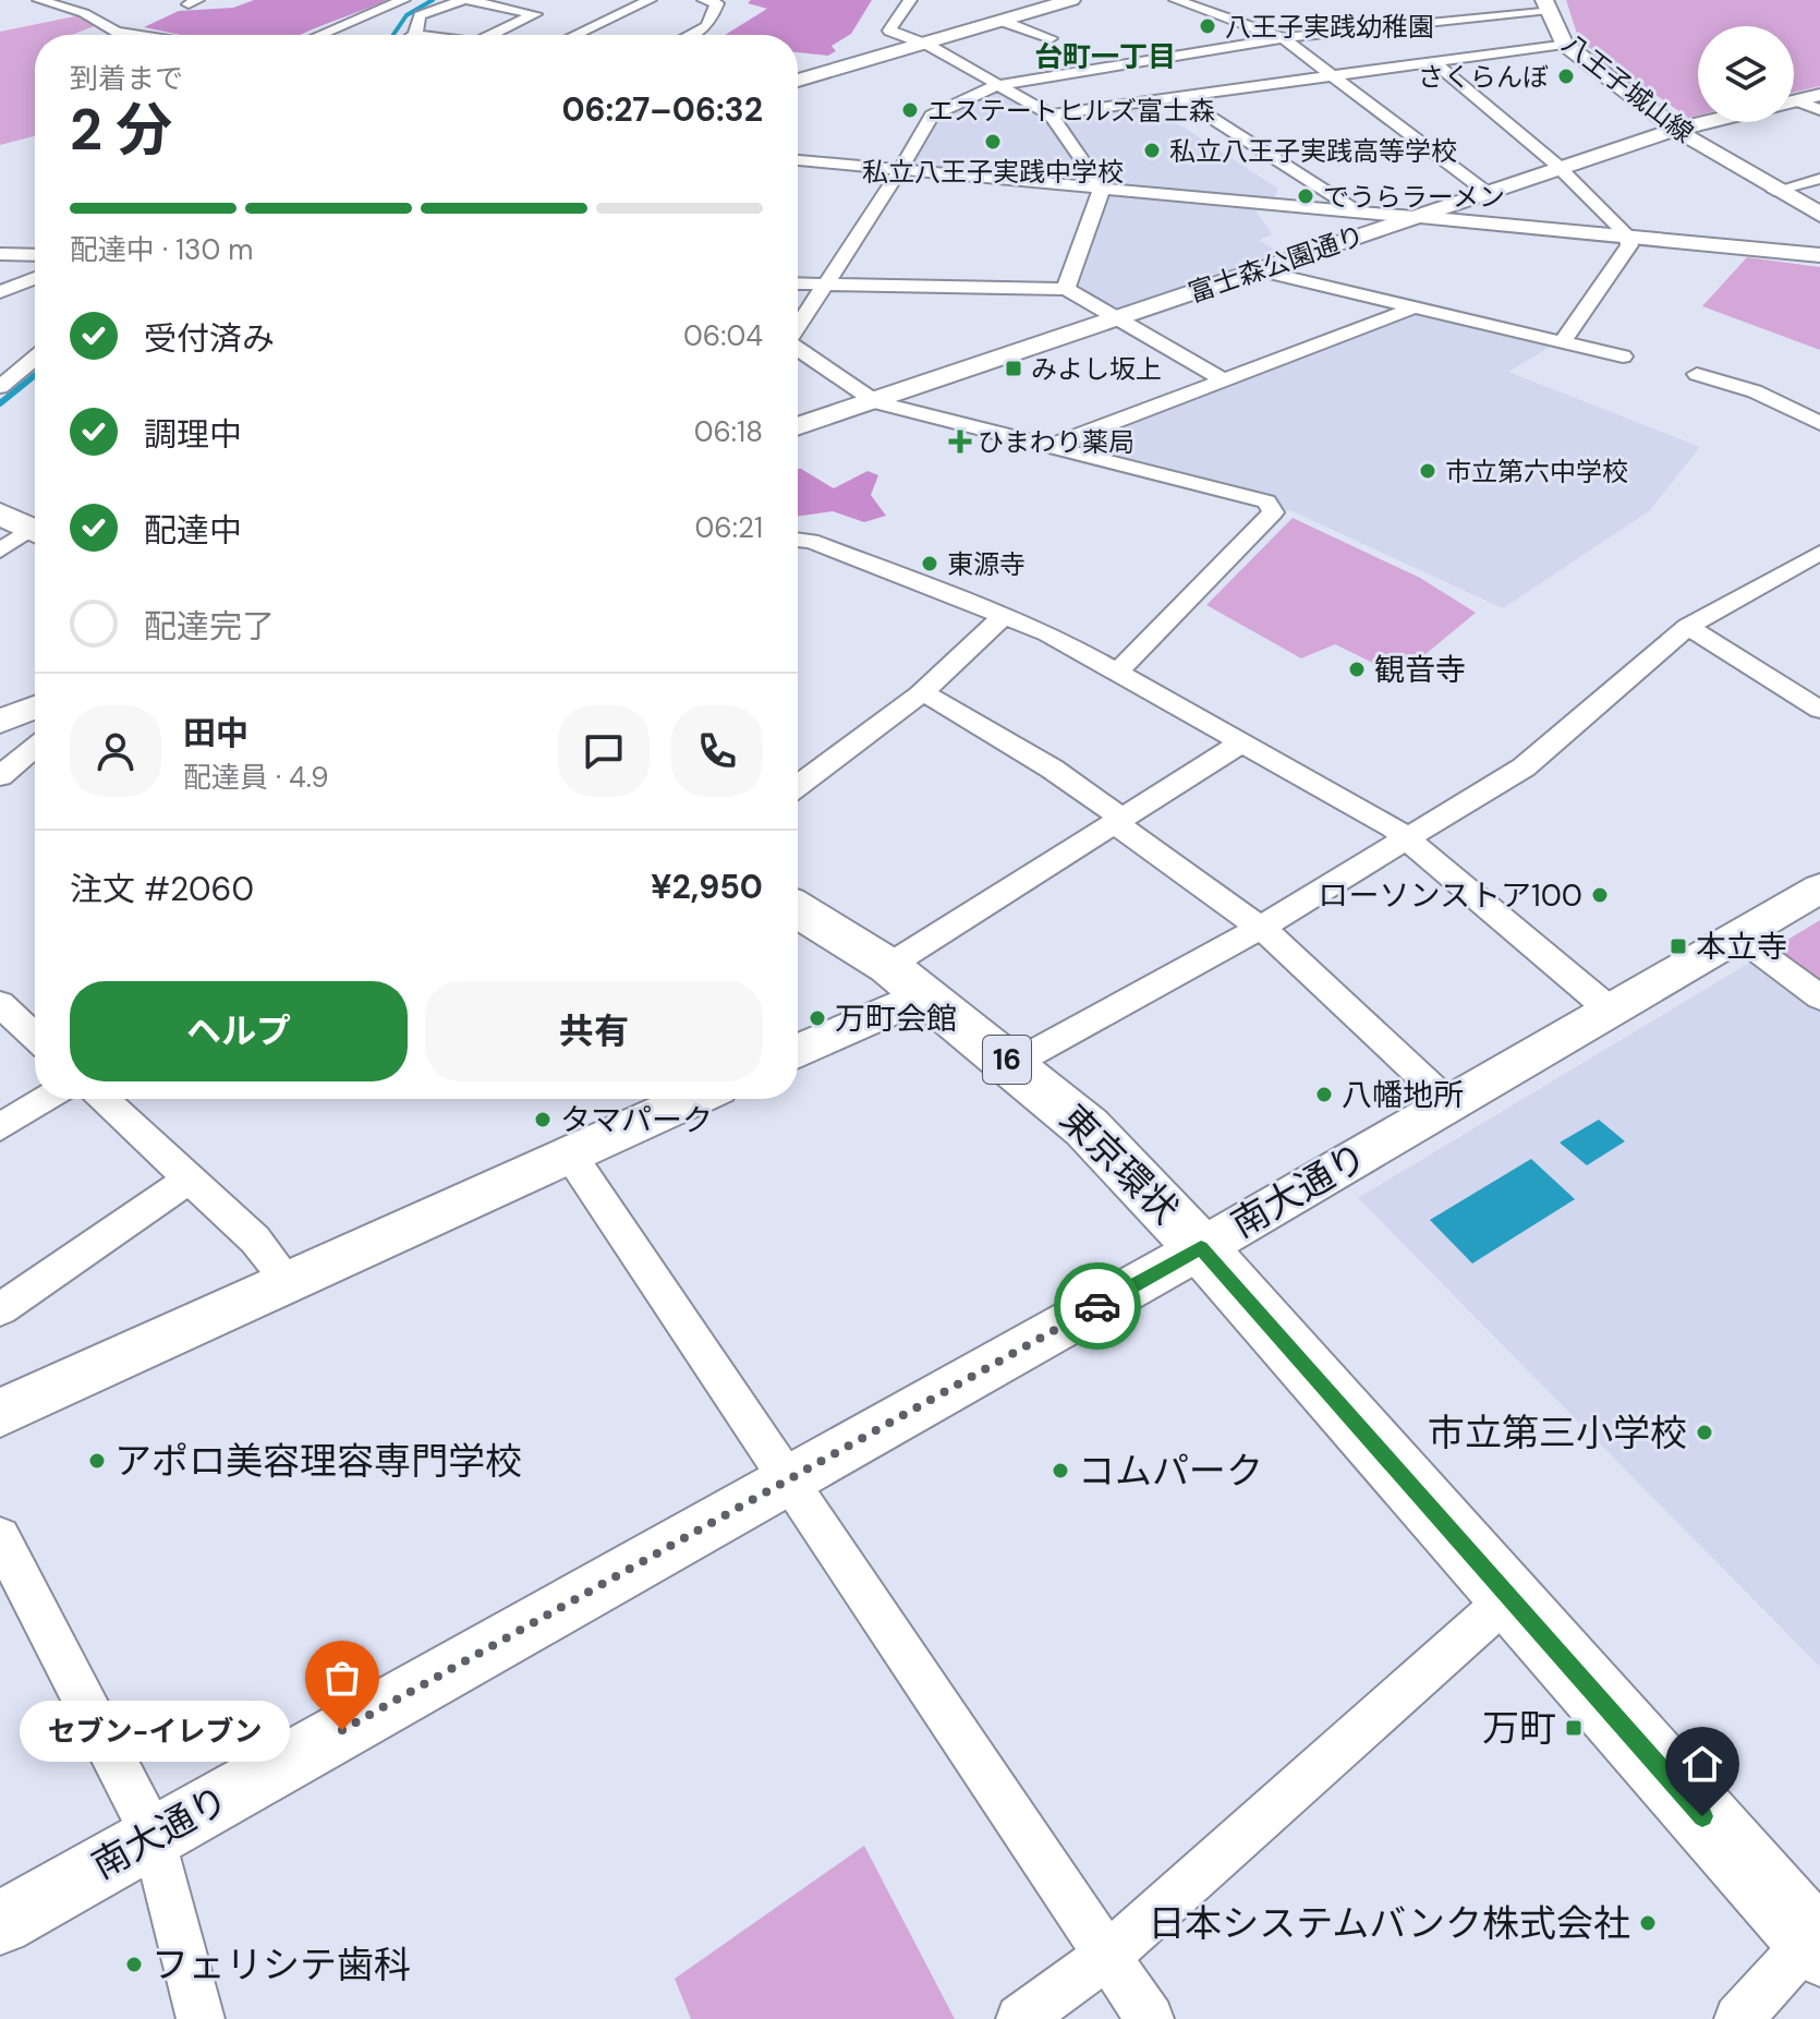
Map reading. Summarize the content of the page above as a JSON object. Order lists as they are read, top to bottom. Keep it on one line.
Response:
{"streets":{"highway":["16","東京環状"],"street":["八王子城山線","富士森公園通り","南大通り"]},"crossings":[["八王子城山線","富士森公園通り"],["東京環状","南大通り"]],"districts":["台町一丁目"],"places":{"other":["八王子実践幼稚園","さくらんぼ","エステートヒルズ富士森","私立八王子実践中学校","私立八王子実践高等学校","でうらラーメン","市立第六中学校","東源寺","観音寺","ローソンストア100","万町会館","八幡地所","タマパーク","市立第三小学校","アポロ美容理容専門学校","コムパーク","セブン-イレブン","日本システムバンク株式会社","フェリシテ歯科"],"transit":["みよし坂上","本立寺","万町"],"health":["ひまわり薬局"]},"page":{"heading":["2 分","到着まで","06:27–06:32"],"panel":["田中","配達員 · 4.9","注文 #2060","¥2,950"],"bar":"配達中 · 130 m","list":[["受付済み","06:04"],["調理中","06:18"],["配達中","06:21"],"配達完了"],"buttons":["ヘルプ","共有"],"bubble":"セブン-イレブン"}}
